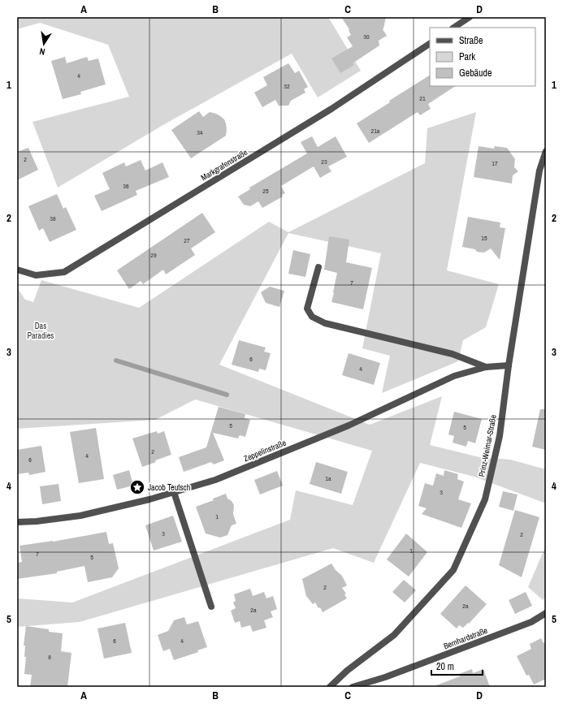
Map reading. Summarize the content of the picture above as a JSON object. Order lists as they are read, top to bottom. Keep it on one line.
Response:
{"streets":{"street":["Markgrafenstraße","Prinz-Weimar-Straße","Zeppelinstraße","Bernhardstraße"]},"crossings":[["Prinz-Weimar-Straße","Zeppelinstraße"]],"parks":["Das Paradies"],"places":{"place":["Jacob Teutsch"]},"house_numbers":["30","4","32","21","21a","34","2","23","17","36","25","38","15","27","29","7","6","4","5","5","2","4","6","1a","3","1","3","2","1","7","5","2","2a","2a","6","4","8"],"legend":["Straße","Park","Gebäude"],"scale_bar":"20 m","north":"bottom","grid":{"columns":["A","B","C","D"],"rows":["1","2","3","4","5"]}}
